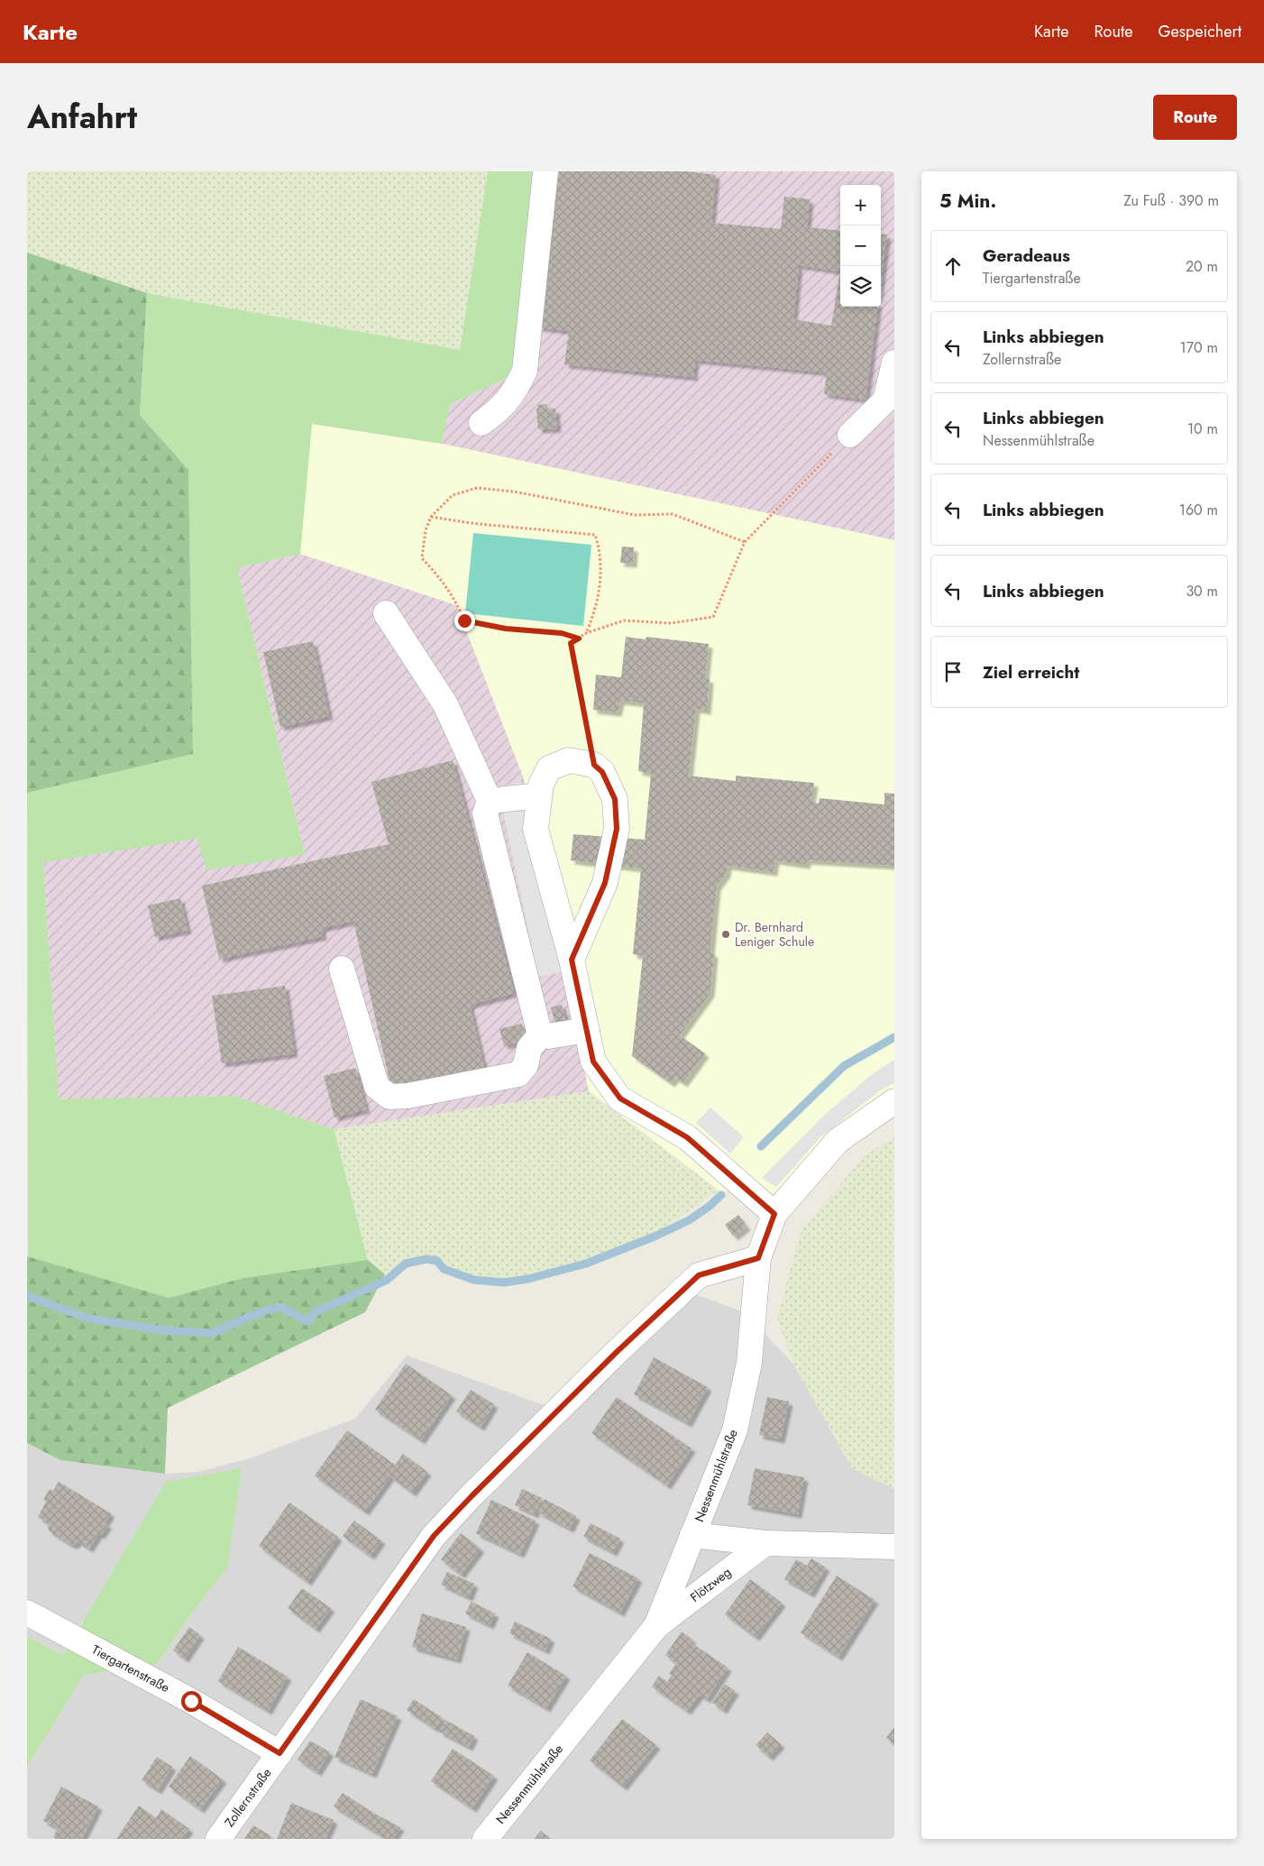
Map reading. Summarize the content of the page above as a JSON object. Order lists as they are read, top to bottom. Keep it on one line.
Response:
{"streets":{"street":["Nessenmühlstraße","Flötzweg","Tiergartenstraße","Zollernstraße"]},"crossings":[["Nessenmühlstraße","Flötzweg"],["Nessenmühlstraße","Zollernstraße"],["Tiergartenstraße","Zollernstraße"]],"places":["Dr. Bernhard Leniger Schule"],"page":{"header":"Karte","nav":["Karte","Route","Gespeichert"],"title":"Anfahrt","buttons":"Route","heading":["5 Min.","Zu Fuß · 390 m"],"map_buttons":["+","−"],"list":[["Geradeaus","Tiergartenstraße","20 m"],["Links abbiegen","Zollernstraße","170 m"],["Links abbiegen","Nessenmühlstraße","10 m"],["Links abbiegen","160 m"],["Links abbiegen","30 m"],"Ziel erreicht"]}}
